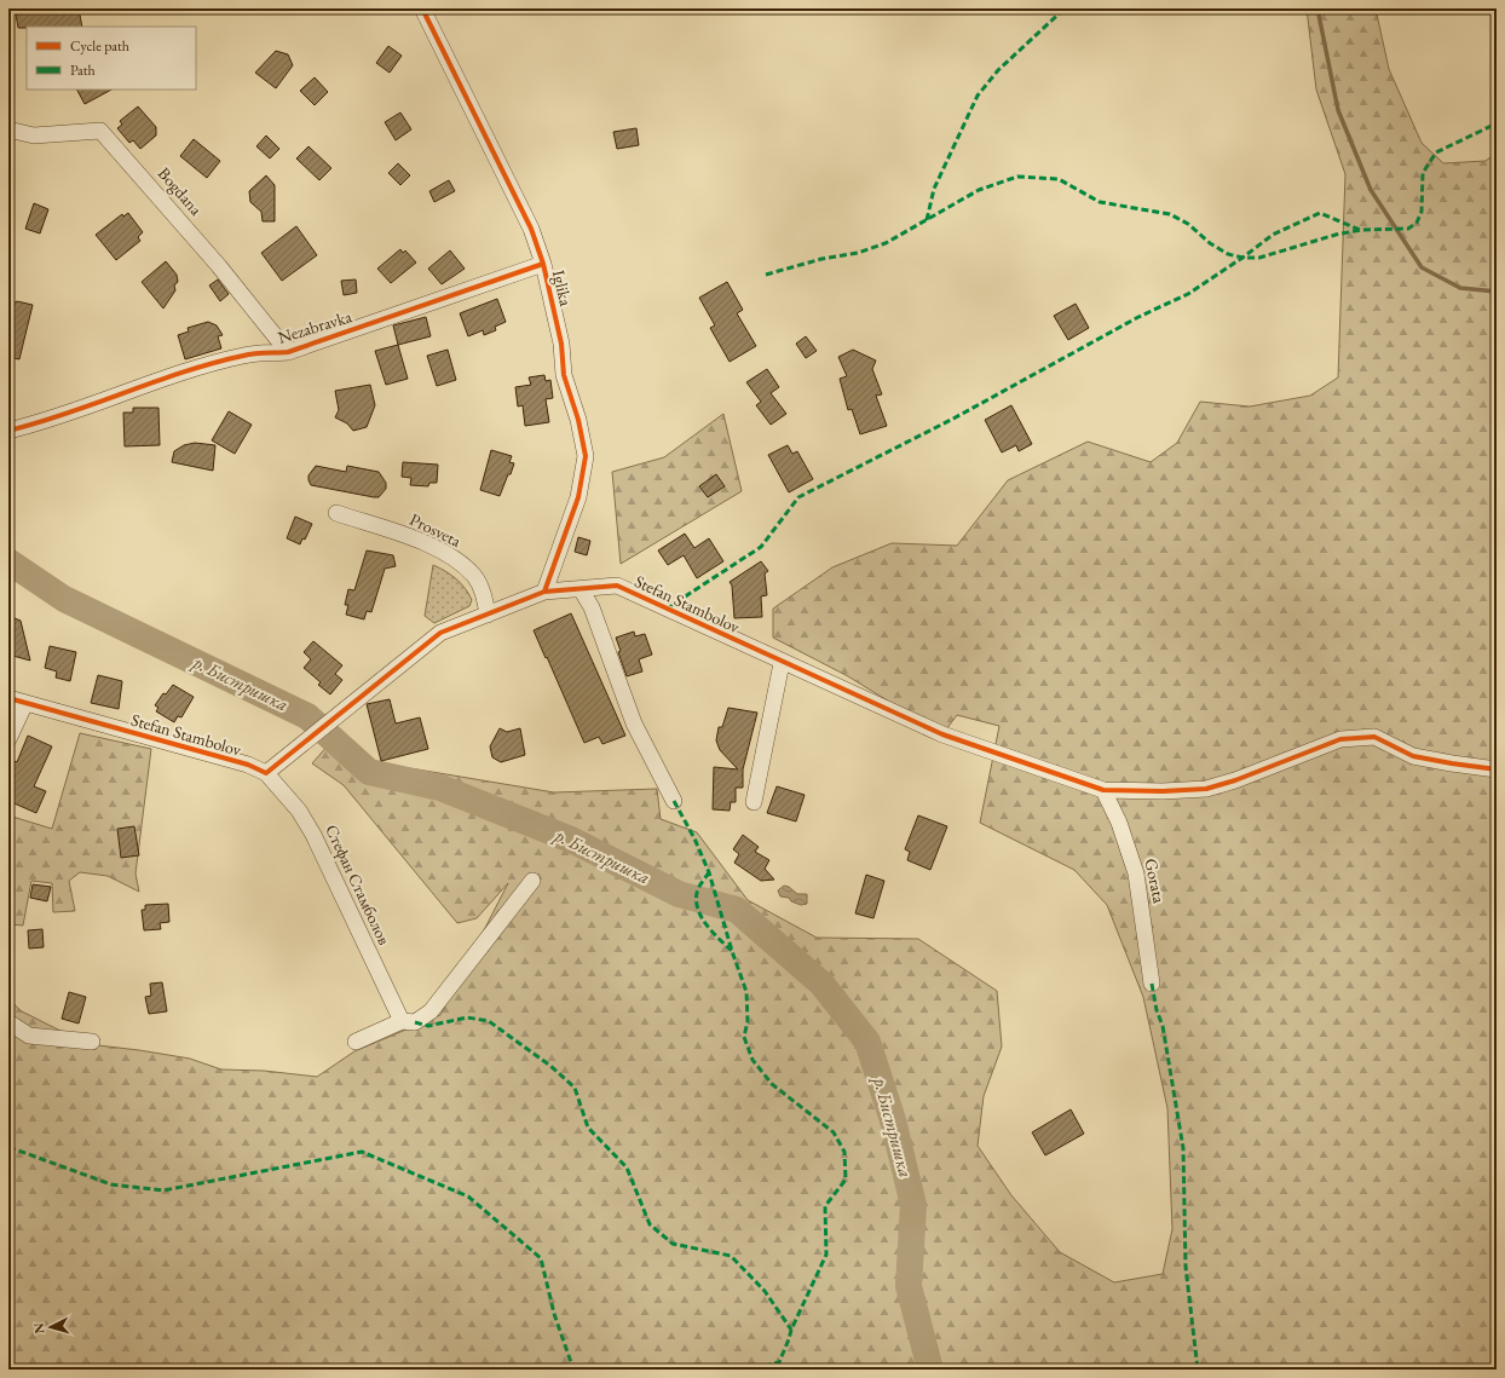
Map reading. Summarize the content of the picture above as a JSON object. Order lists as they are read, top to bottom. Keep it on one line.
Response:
{"streets":{"street":["Bogdana","Iglika","Nezabravka","Prosveta","Stefan Stambolov","Gorata","Стефан Стамболов"]},"crossings":[["Bogdana","Nezabravka"],["Iglika","Nezabravka"],["Iglika","Stefan Stambolov"],["Prosveta","Stefan Stambolov"],["Stefan Stambolov","Gorata"],["Stefan Stambolov","Стефан Стамболов"]],"water":["р. Бистришка"],"legend":["Cycle path","Path"],"north":"left"}
